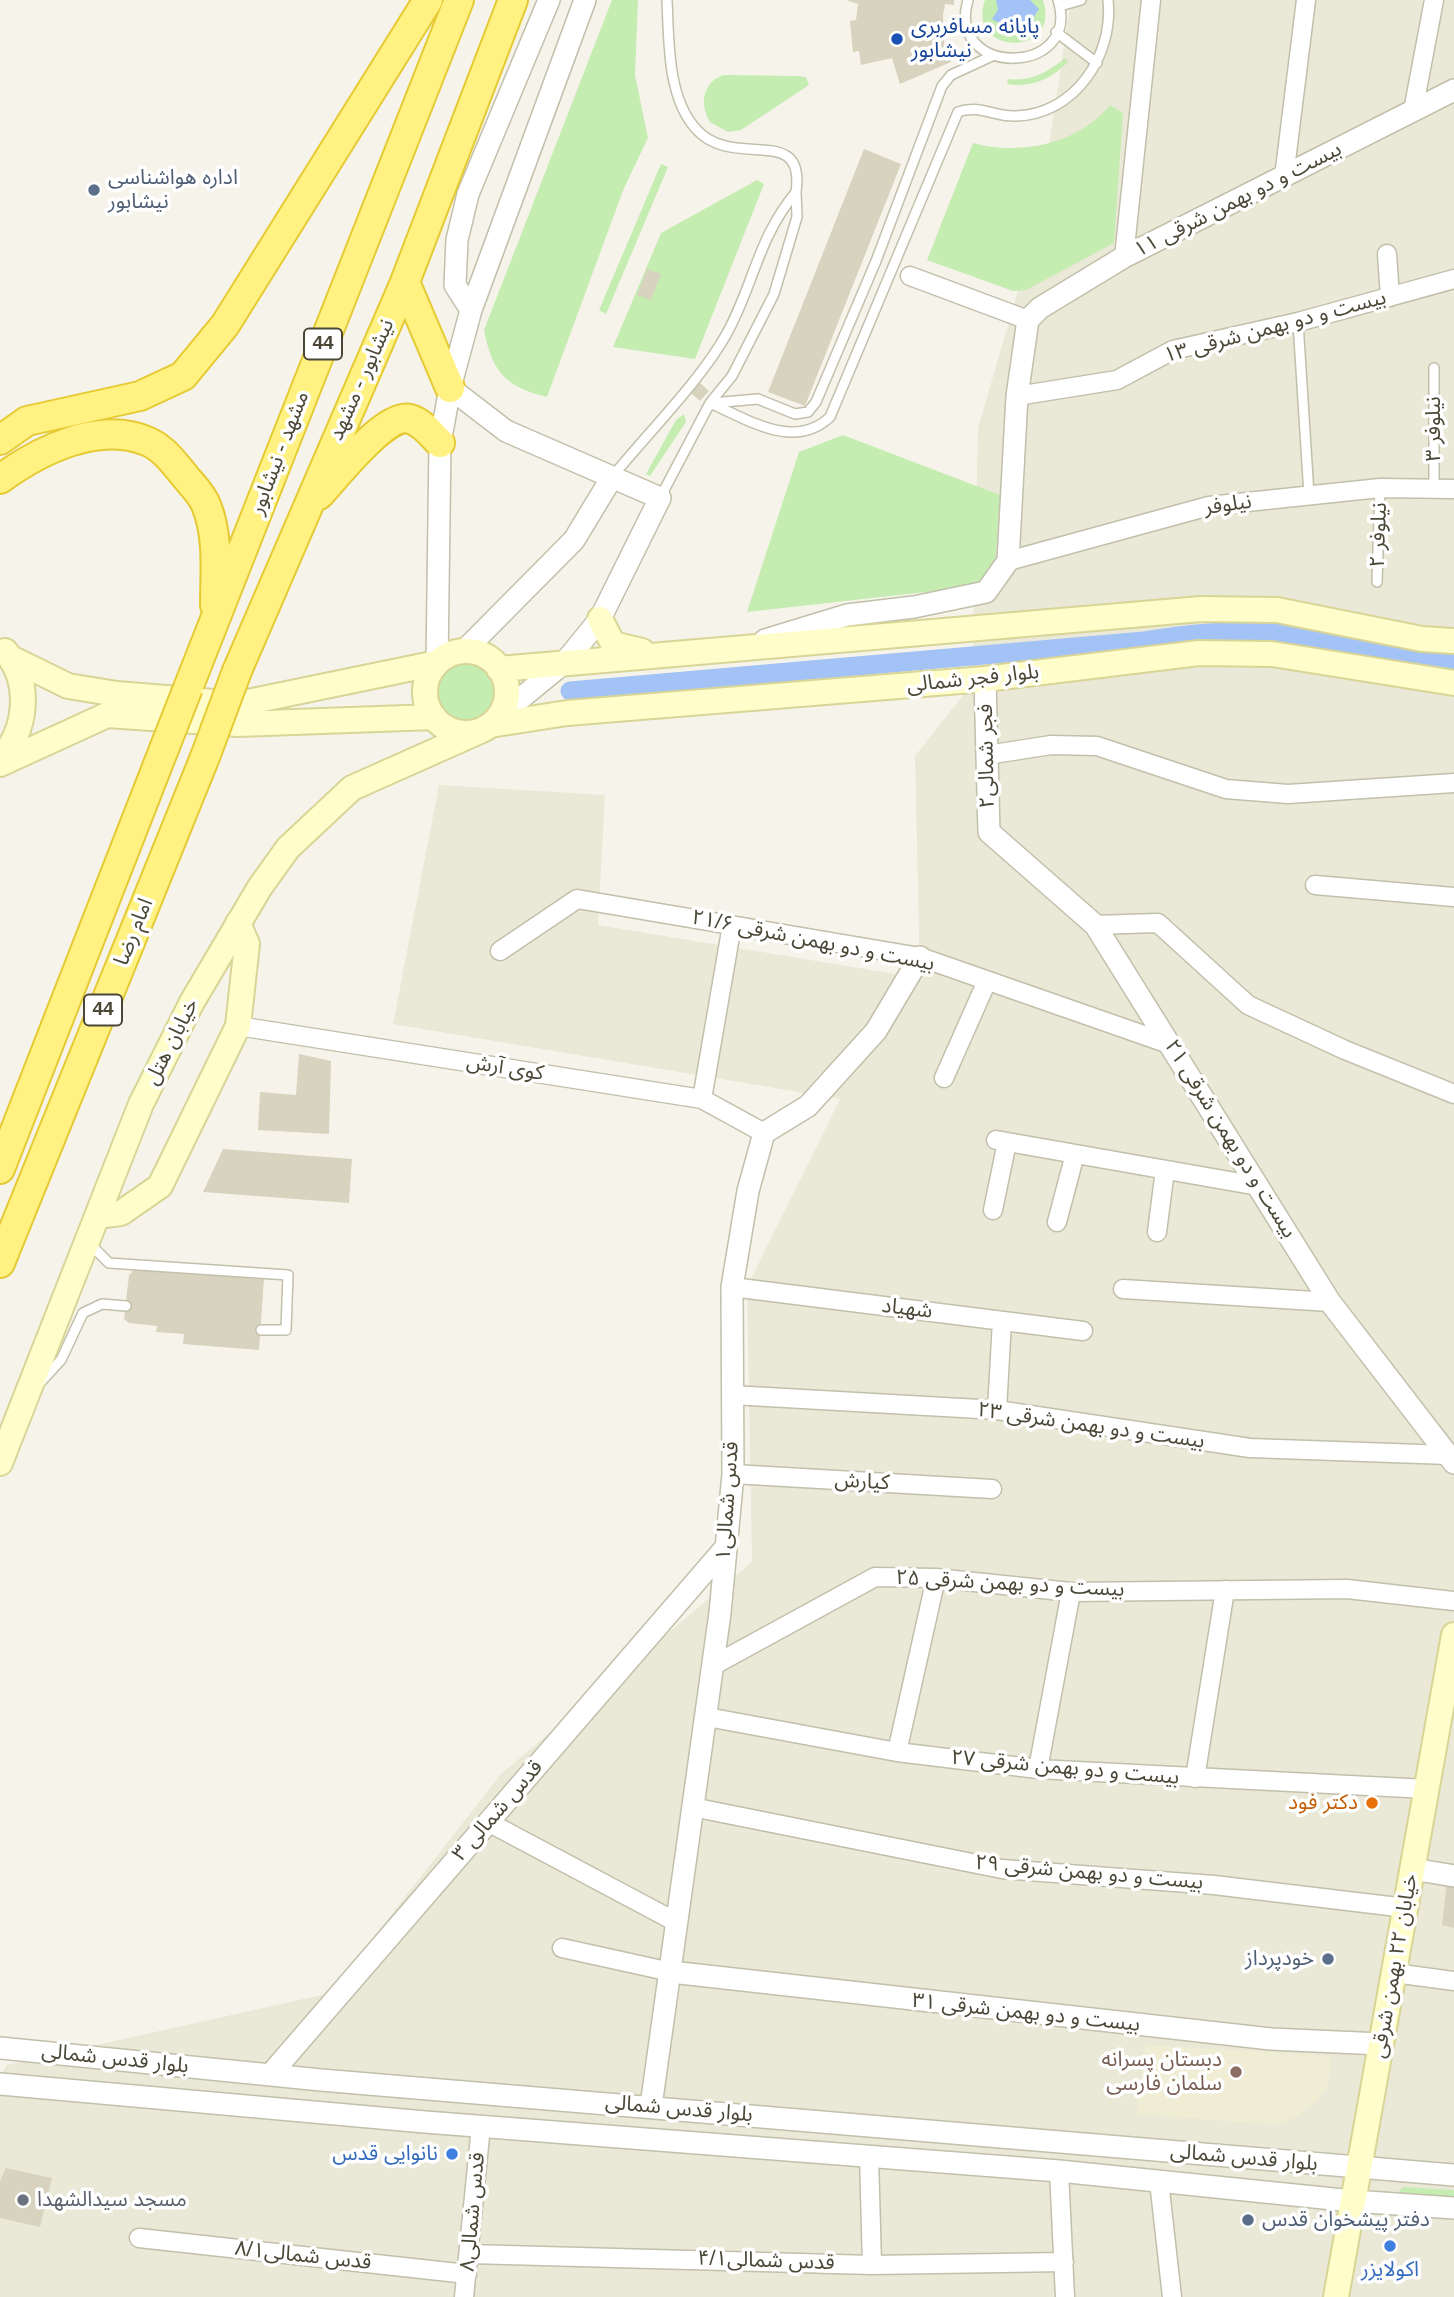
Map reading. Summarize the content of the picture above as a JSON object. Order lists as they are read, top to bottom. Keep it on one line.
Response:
{"streets":{"highway":["44","نیشابور - مشهد","مشهد - نیشابور","امام رضا"],"main road":["بلوار فجر شمالی","خیابان هتل","خیابان ۲۲ بهمن شرقی"],"street":["بیست و دو بهمن شرقی ۱۱","بیست و دو بهمن شرقی ۱۳","نیلوفر","فجر شمالی۲","بیست و دو بهمن شرقی ۲۱/۶","کوی آرش","بیست و دو بهمن شرقی ۲۱","شهیاد","بیست و دو بهمن شرقی ۲۳","کیارش","قدس شمالی۱","بیست و دو بهمن شرقی ۲۵","بیست و دو بهمن شرقی ۲۷","قدس شمالی ۳","بیست و دو بهمن شرقی ۲۹","بیست و دو بهمن شرقی ۳۱","بلوار قدس شمالی","قدس شمالی۸","قدس شمالی۸/۱","قدس شمالی۴/۱"],"lane":["نیلوفر ۳","نیلوفر ۲"]},"crossings":[["نیشابور - مشهد","امام رضا"],["نیلوفر ۳","نیلوفر"],["مشهد - نیشابور","امام رضا"],["نیلوفر","نیلوفر ۲"],["بلوار فجر شمالی","فجر شمالی۲"],["بلوار فجر شمالی","خیابان هتل"],["فجر شمالی۲","بیست و دو بهمن شرقی ۲۱"],["بیست و دو بهمن شرقی ۲۱/۶","بیست و دو بهمن شرقی ۲۱"],["کوی آرش","قدس شمالی۱"],["بیست و دو بهمن شرقی ۲۱","بیست و دو بهمن شرقی ۲۳"],["شهیاد","قدس شمالی۱"],["بیست و دو بهمن شرقی ۲۳","قدس شمالی۱"],["کیارش","قدس شمالی۱"],["قدس شمالی۱","بیست و دو بهمن شرقی ۲۵"],["قدس شمالی۱","بیست و دو بهمن شرقی ۲۷"],["قدس شمالی۱","قدس شمالی ۳"],["قدس شمالی۱","بیست و دو بهمن شرقی ۲۹"],["قدس شمالی۱","بیست و دو بهمن شرقی ۳۱"],["قدس شمالی۱","بلوار قدس شمالی"],["بیست و دو بهمن شرقی ۲۷","خیابان ۲۲ بهمن شرقی"],["قدس شمالی ۳","بلوار قدس شمالی"],["بیست و دو بهمن شرقی ۲۹","خیابان ۲۲ بهمن شرقی"],["خیابان ۲۲ بهمن شرقی","بیست و دو بهمن شرقی ۳۱"],["خیابان ۲۲ بهمن شرقی","بلوار قدس شمالی"],["بلوار قدس شمالی","قدس شمالی۸"],["قدس شمالی۸","قدس شمالی۸/۱"],["قدس شمالی۸","قدس شمالی۴/۱"]],"places":["پایانه مسافربری نیشابور","اداره هواشناسی نیشابور","دکتر فود","خودپرداز","دبستان پسرانه سلمان فارسی","نانوایی قدس","مسجد سیدالشهدا","دفتر پیشخوان قدس","اکولایزر"]}
